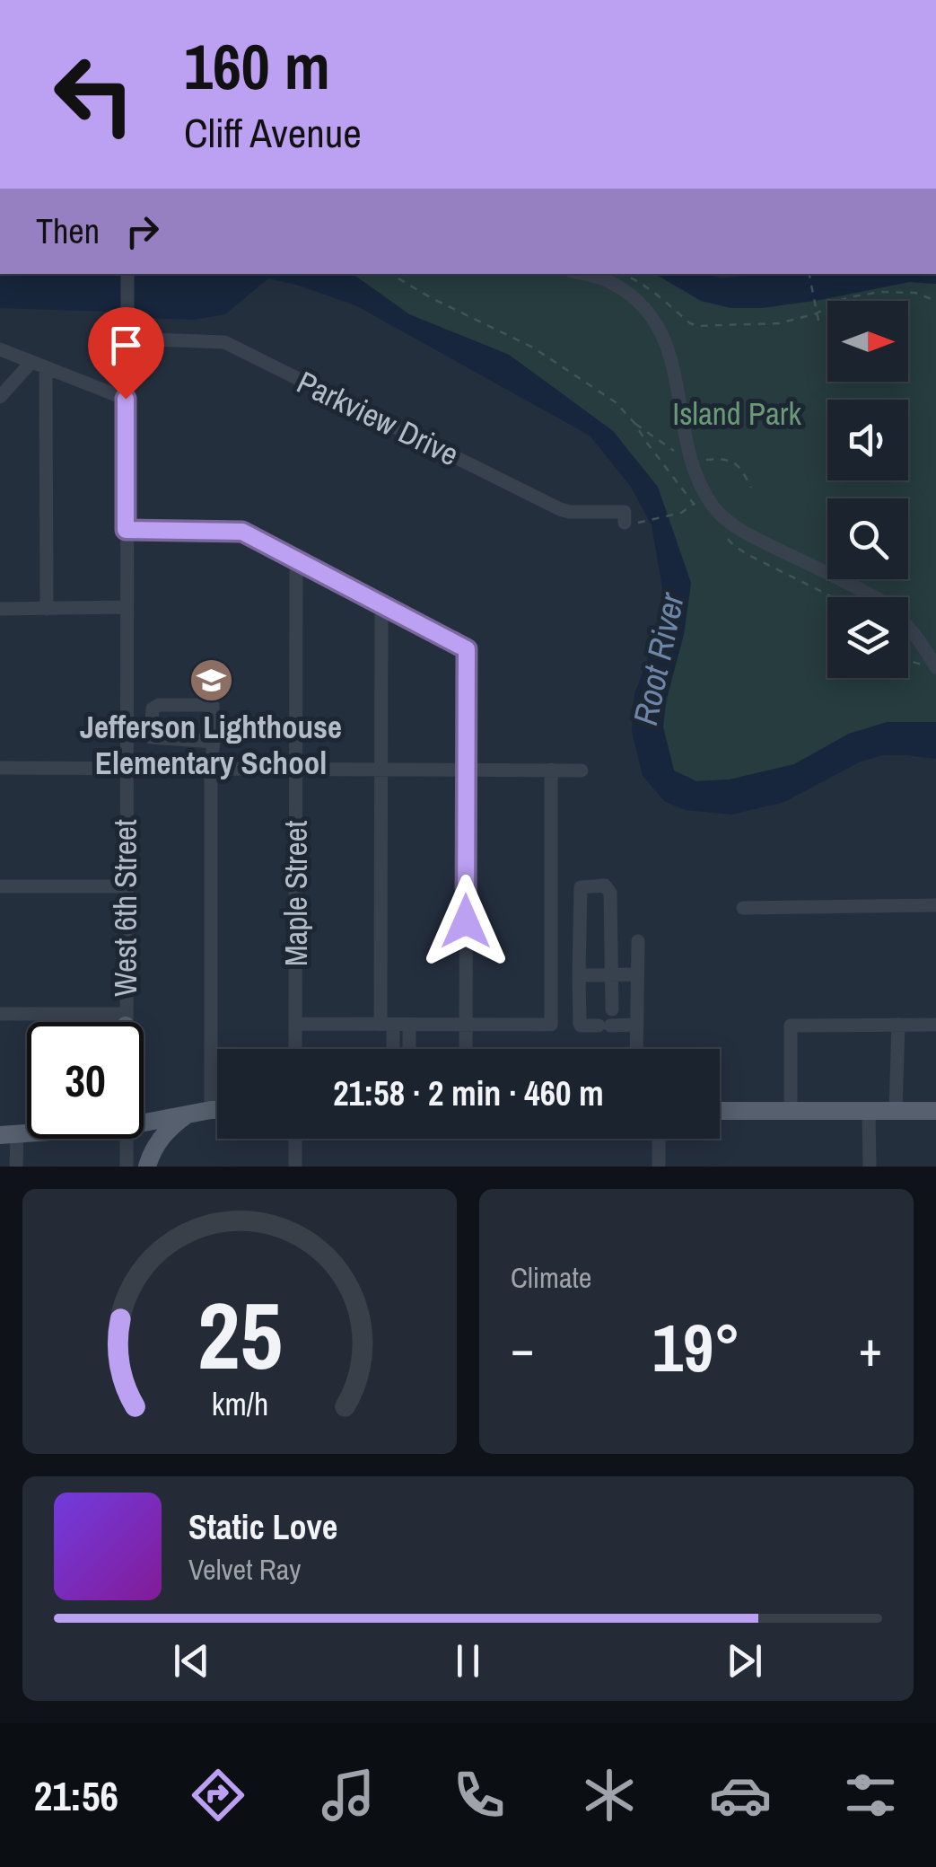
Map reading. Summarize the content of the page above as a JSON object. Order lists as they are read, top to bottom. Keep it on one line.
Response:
{"streets":{"street":["Parkview Drive","Maple Street","West 6th Street"]},"crossings":[["Parkview Drive","West 6th Street"]],"water":["Root River"],"parks":["Island Park"],"places":{"school or university":["Jefferson Lighthouse Elementary School"]},"north":"right","page":{"turn":["160 m","Cliff Avenue"],"then":"Then","limit":"30","trip":"21:58 · 2 min · 460 m","tile":"Climate","heat":["−","19°","+"],"song":["Static Love","Velvet Ray"],"tabs":"21:56","gauge":["25","km/h"]}}
